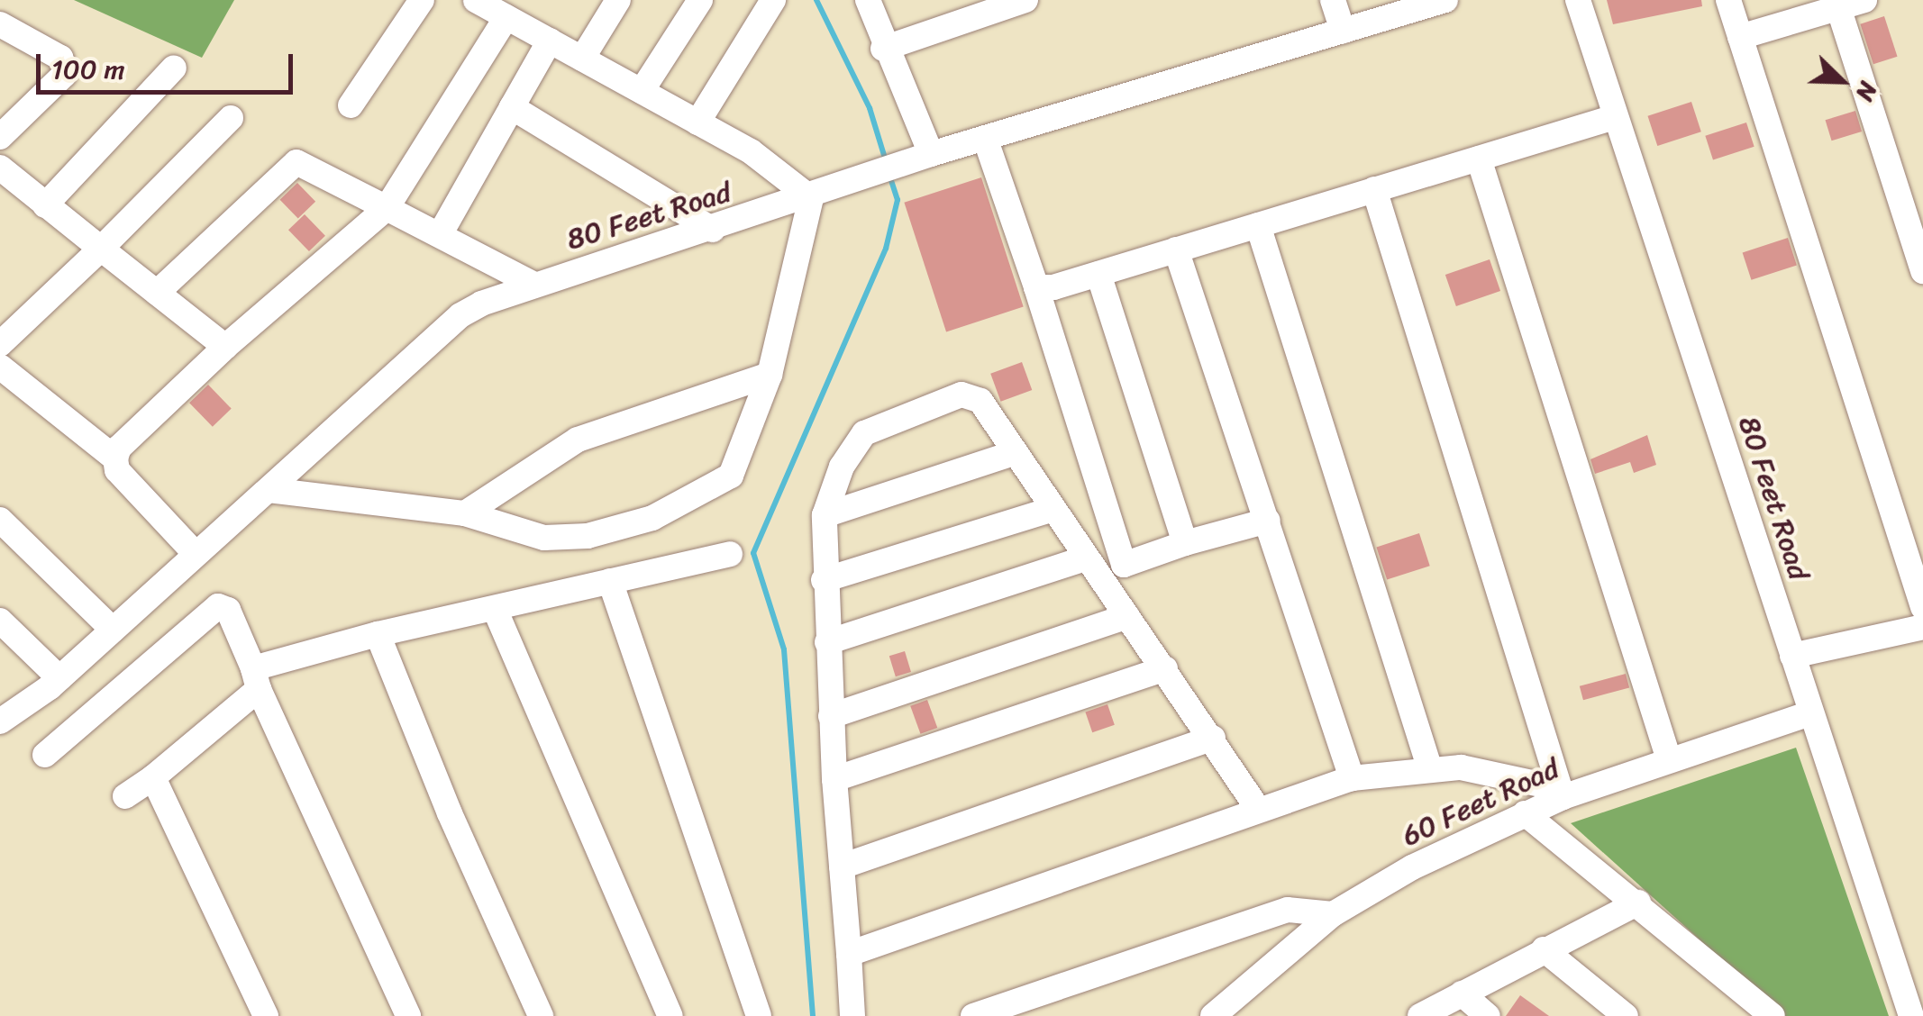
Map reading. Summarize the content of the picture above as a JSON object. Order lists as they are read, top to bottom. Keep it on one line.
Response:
{"streets":{"street":["80 Feet Road","60 Feet Road"]},"crossings":[["80 Feet Road","60 Feet Road"]],"scale_bar":"100 m","north":"bottom right"}
